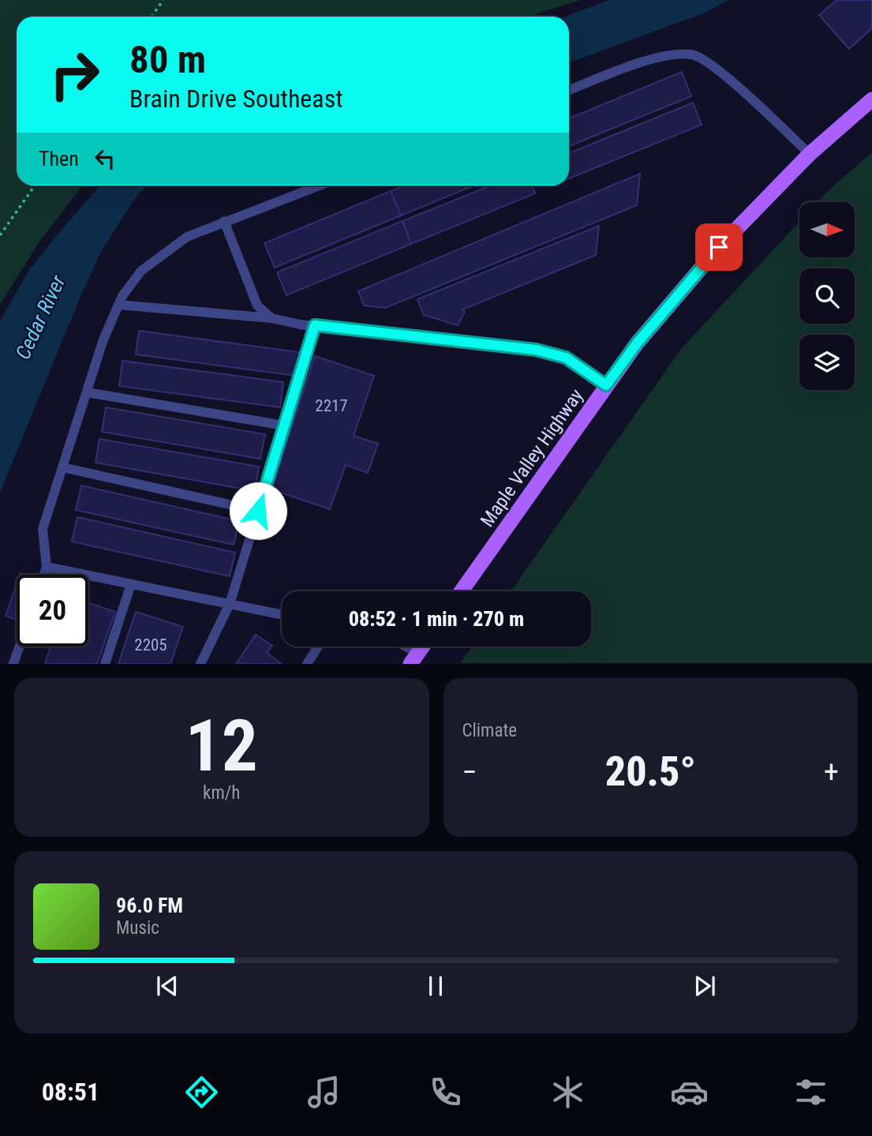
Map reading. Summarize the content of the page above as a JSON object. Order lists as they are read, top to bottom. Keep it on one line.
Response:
{"streets":{"main road":["Maple Valley Highway"]},"water":["Cedar River"],"house_numbers":["2217","2205"],"north":"right","page":{"turn":["80 m","Brain Drive Southeast"],"then":"Then","limit":"20","trip":"08:52 · 1 min · 270 m","tile":[["12","km/h"],"Climate"],"heat":["−","20.5°","+"],"song":["96.0 FM","Music"],"tabs":"08:51"}}
